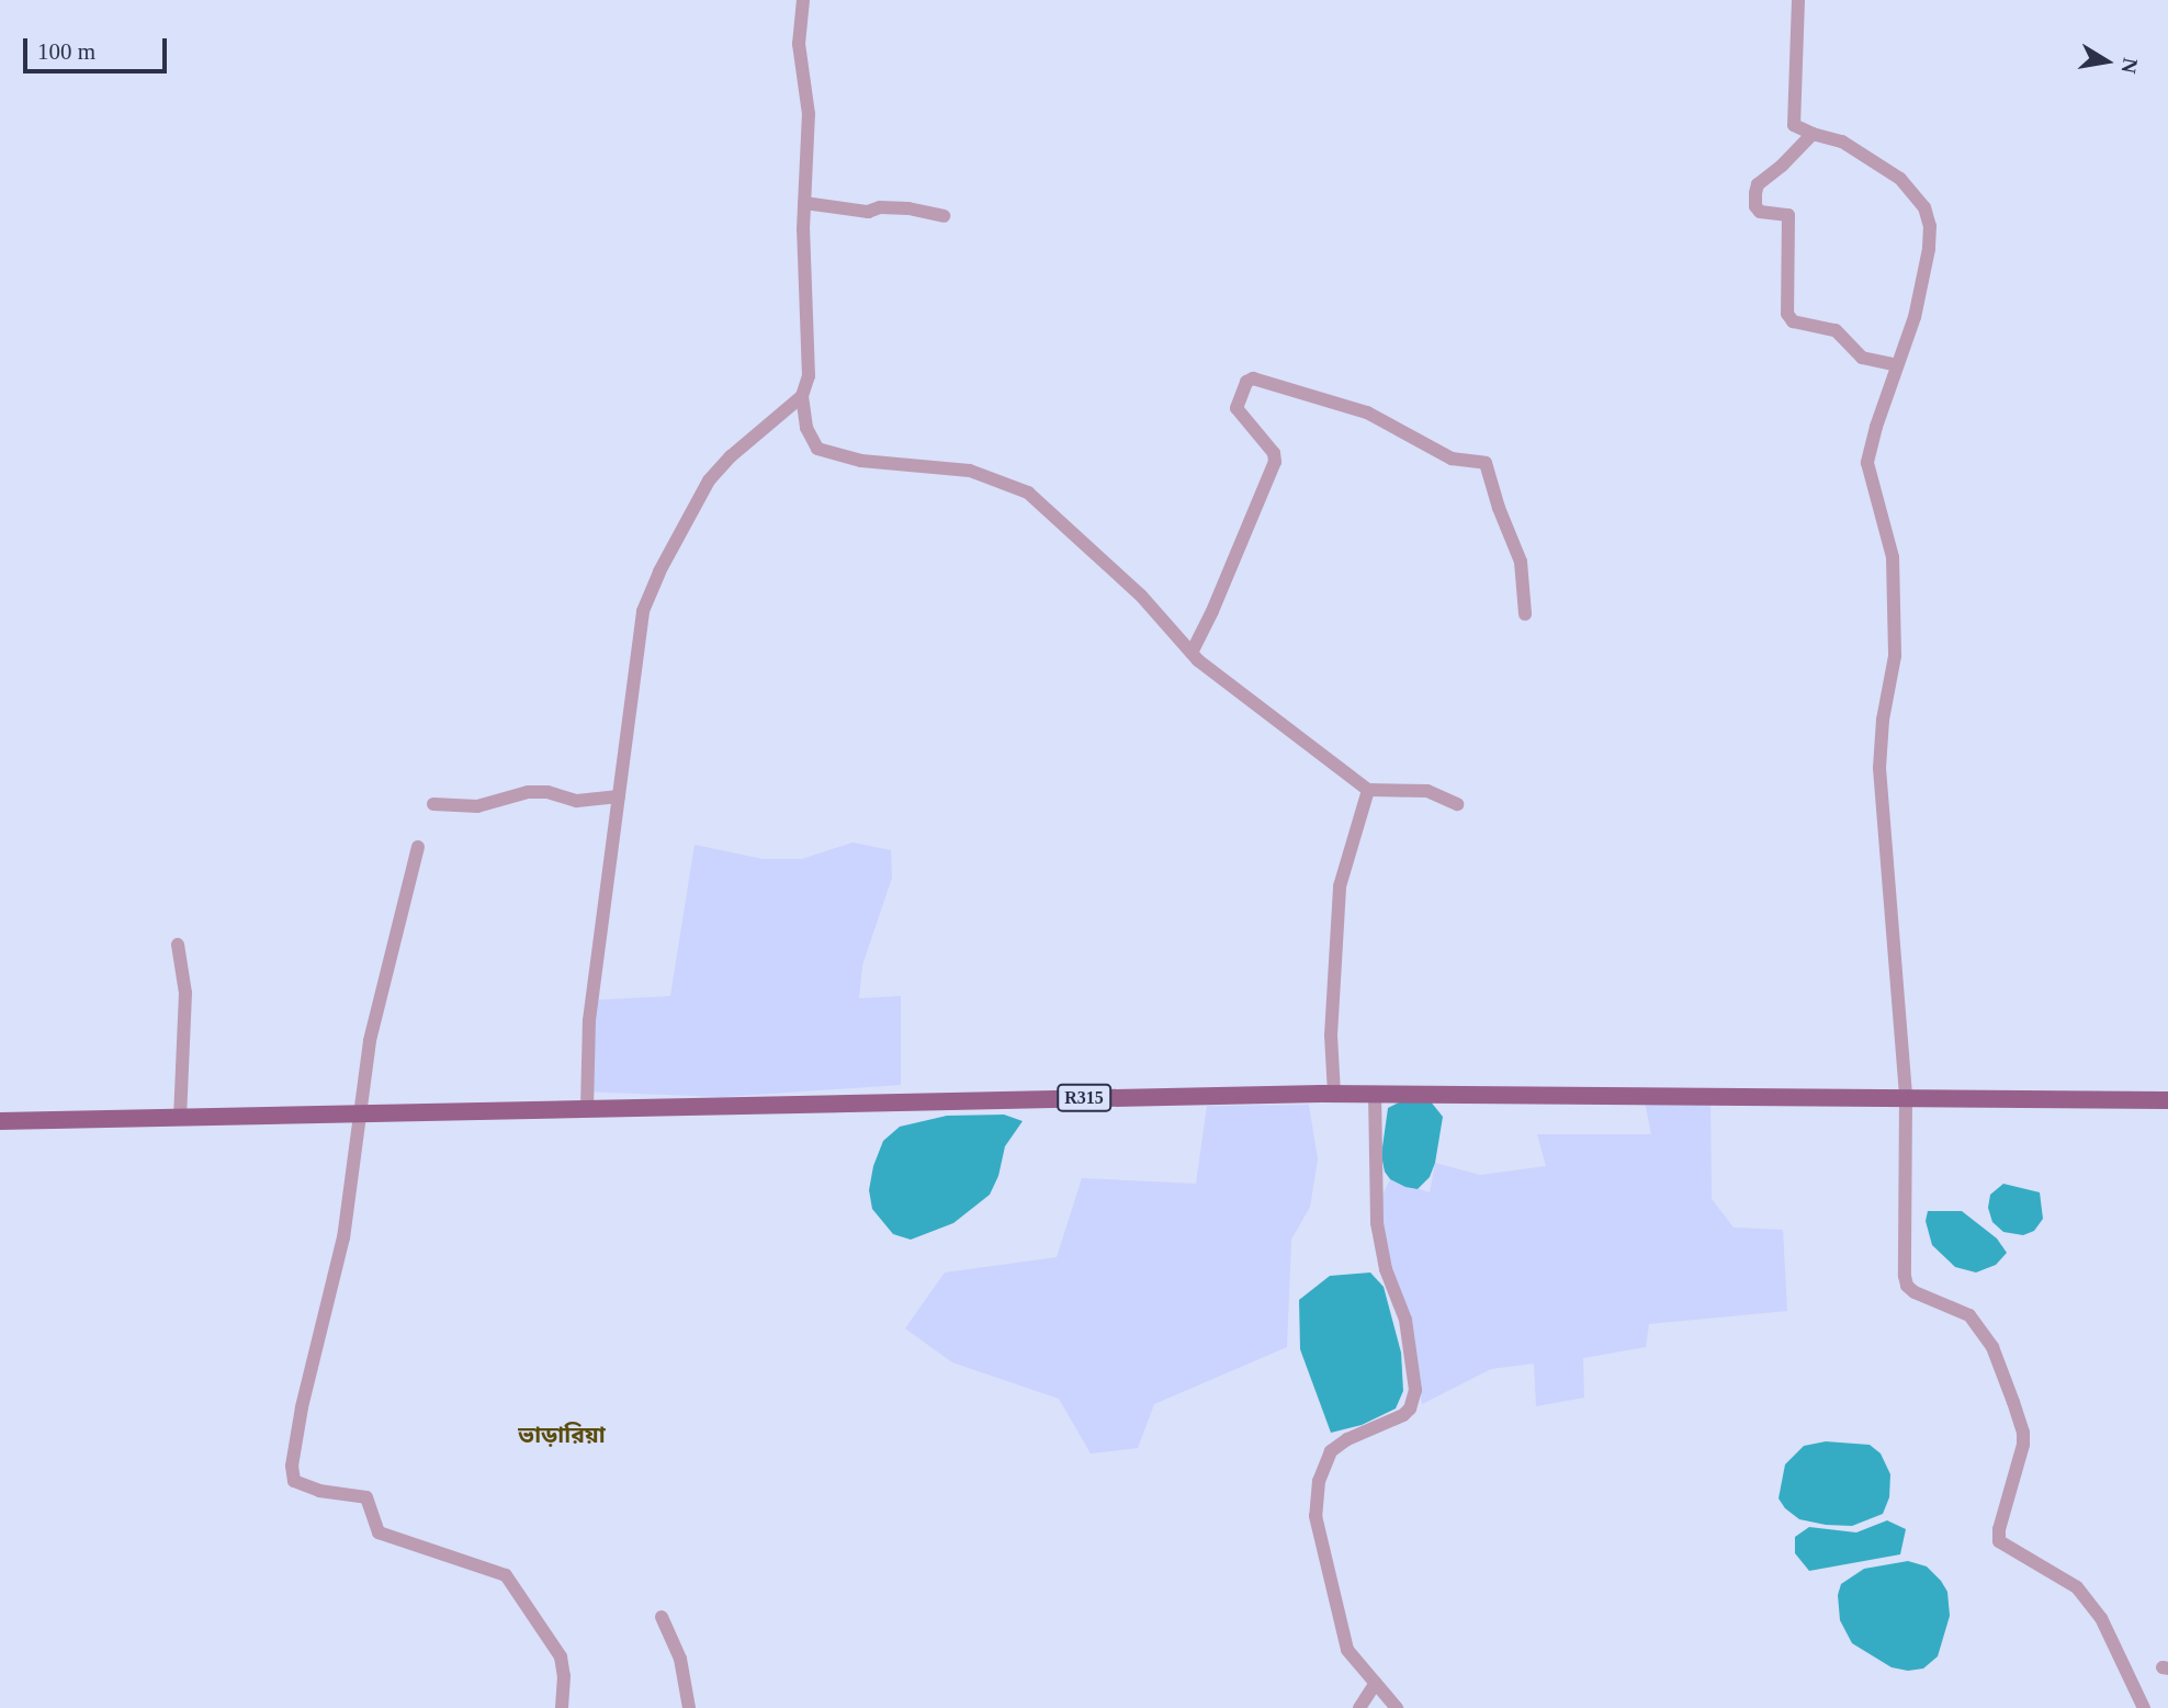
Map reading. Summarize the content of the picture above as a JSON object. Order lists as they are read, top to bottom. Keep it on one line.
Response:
{"streets":{"main road":["R315"]},"districts":["ভাড়ারিয়া"],"scale_bar":"100 m","north":"right"}
